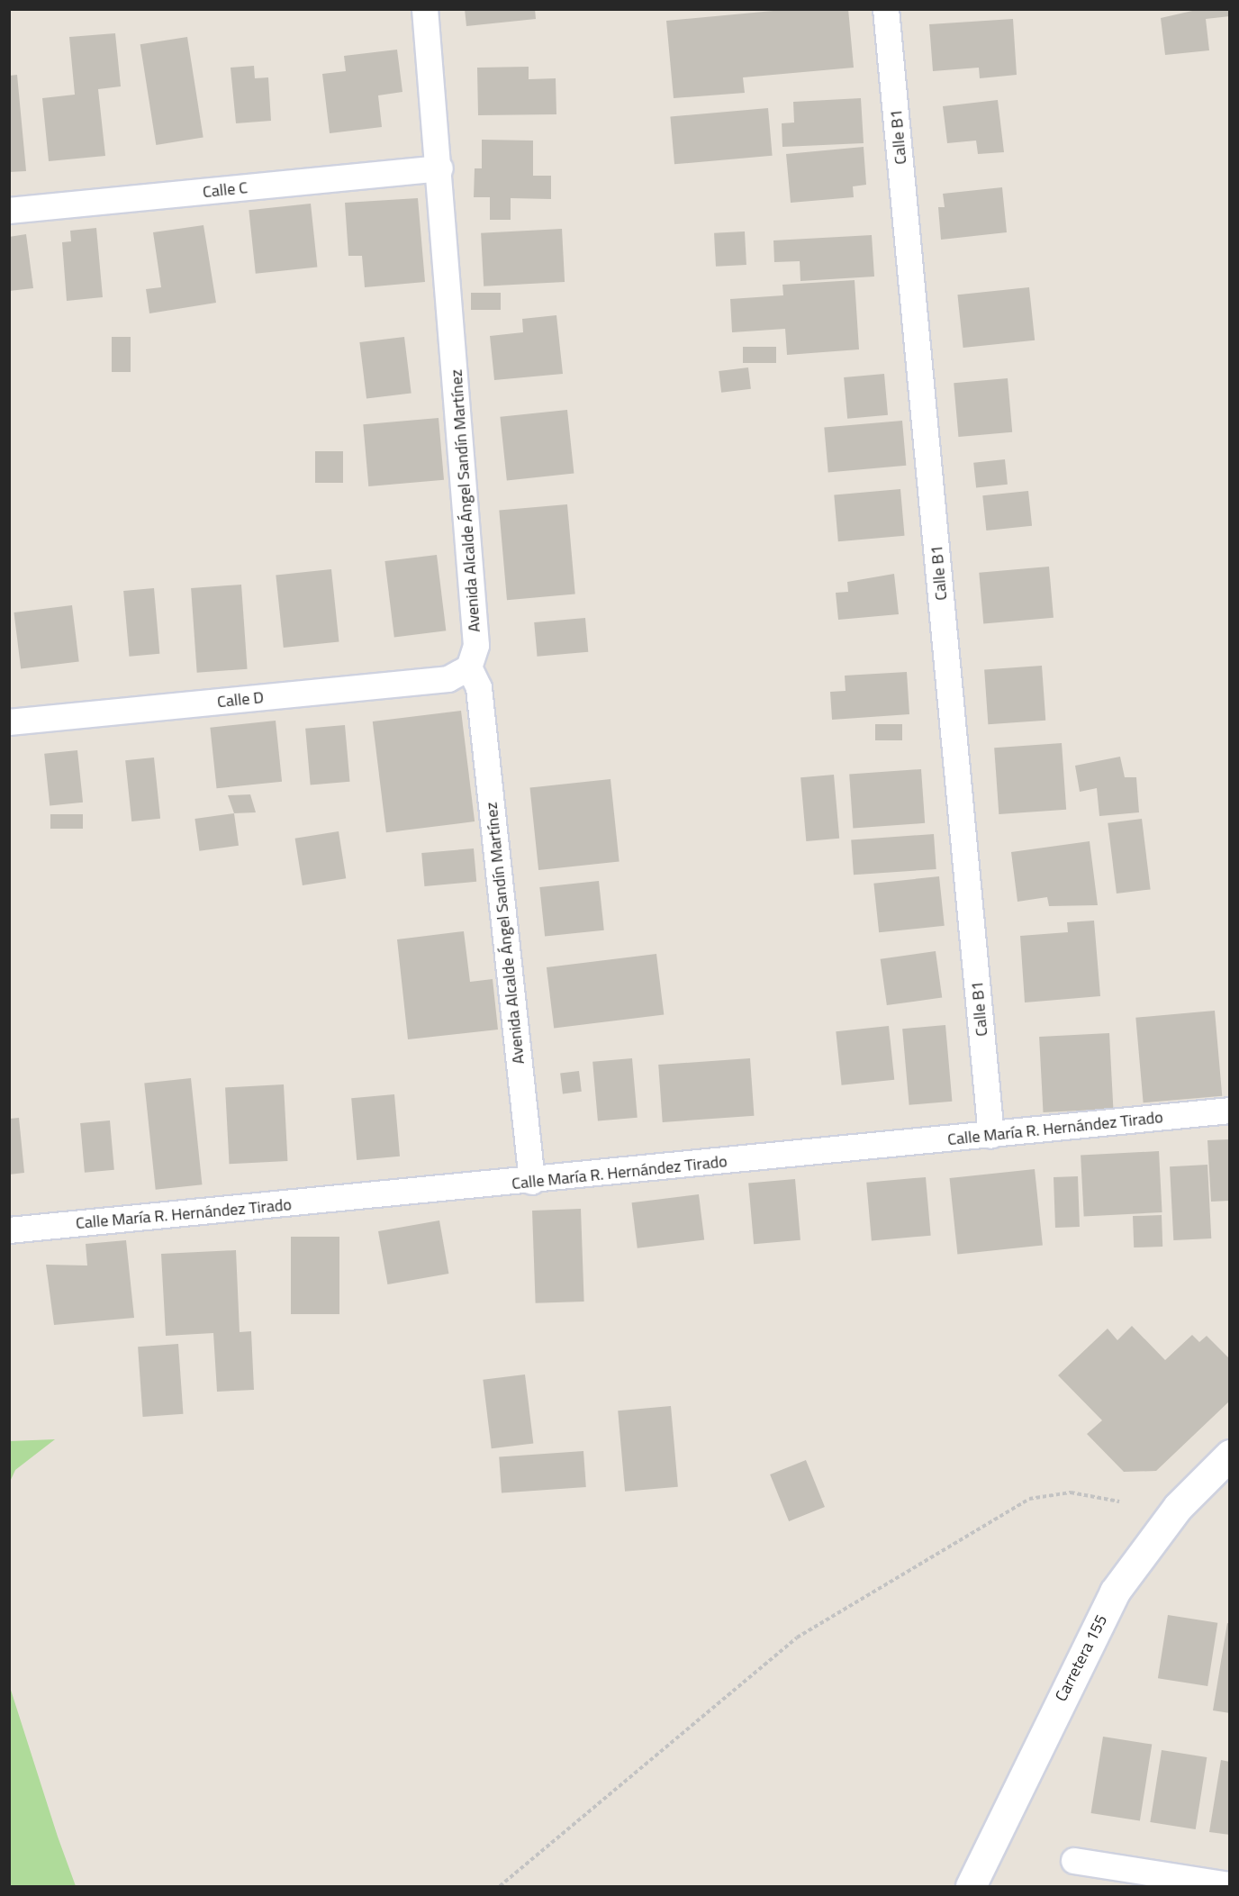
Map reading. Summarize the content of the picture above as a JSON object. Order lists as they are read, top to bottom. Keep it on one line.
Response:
{"streets":{"street":["Calle B1","Calle C","Avenida Alcalde Ángel Sandín Martínez","Calle D","Calle María R. Hernández Tirado","Carretera 155"]},"crossings":[["Calle B1","Calle María R. Hernández Tirado"],["Calle C","Avenida Alcalde Ángel Sandín Martínez"],["Avenida Alcalde Ángel Sandín Martínez","Calle D"],["Avenida Alcalde Ángel Sandín Martínez","Calle María R. Hernández Tirado"]]}
